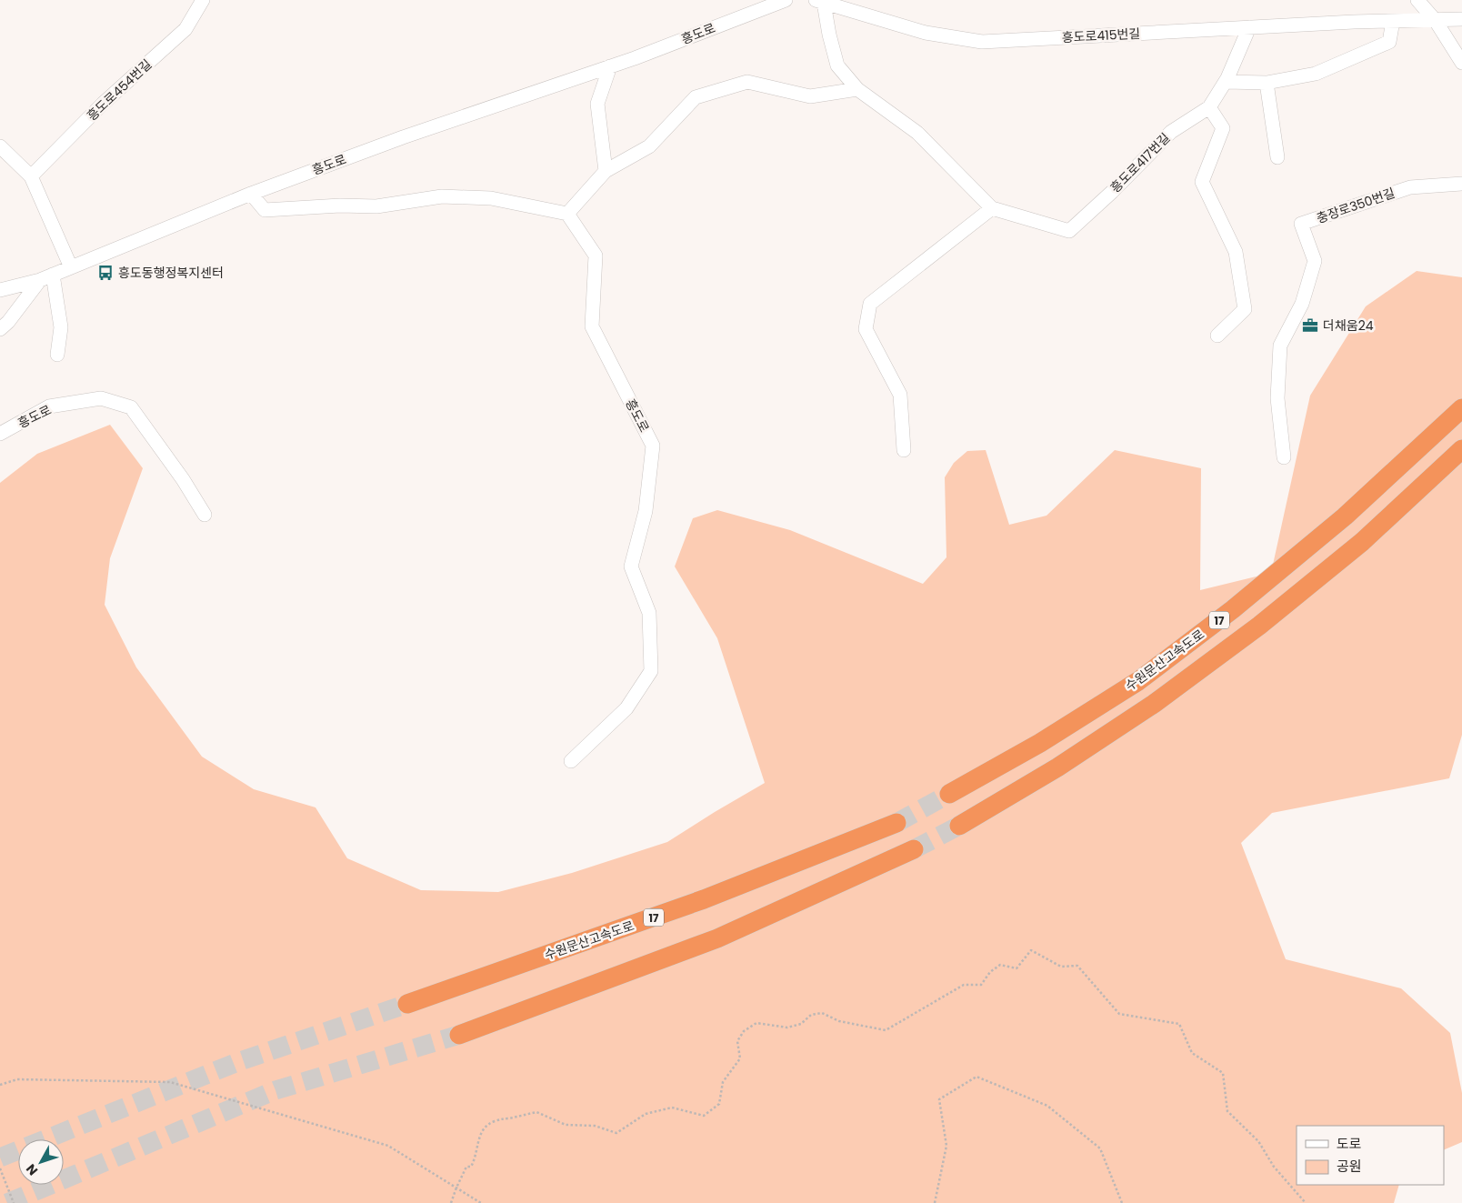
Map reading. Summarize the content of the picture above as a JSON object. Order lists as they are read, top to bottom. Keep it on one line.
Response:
{"streets":{"highway":["17","수원문산고속도로"],"street":["흥도로","흥도로415번길","흥도로454번길","흥도로417번길","충장로350번길"]},"crossings":[["흥도로415번길","흥도로417번길"]],"places":{"bus stop":["흥도동행정복지센터"],"office":["더채움24"]},"legend":["도로","공원"],"north":"bottom left"}
